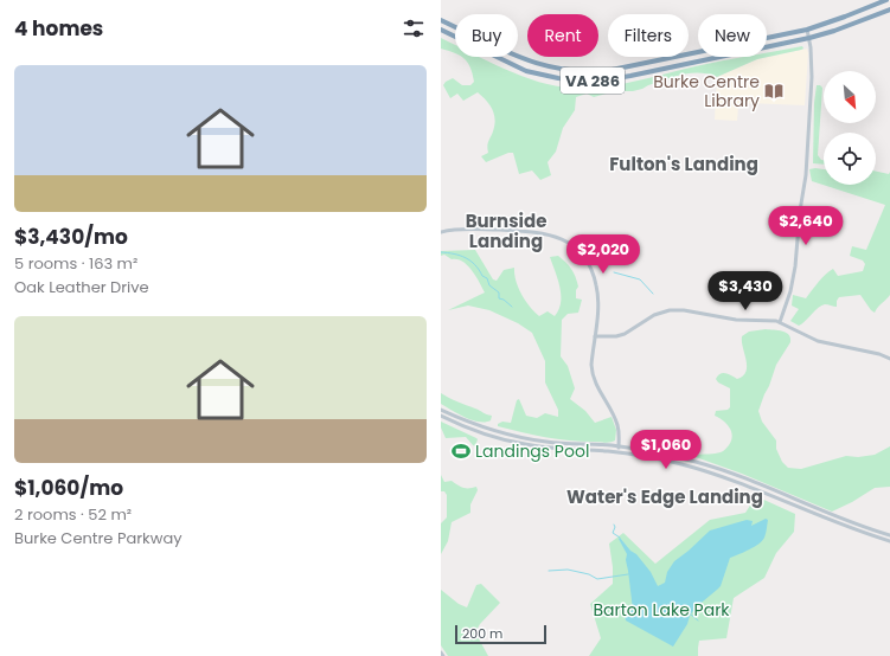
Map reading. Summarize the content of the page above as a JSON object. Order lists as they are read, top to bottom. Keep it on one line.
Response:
{"streets":{"highway":["VA 286"]},"districts":["Fulton's Landing","Burnside Landing","Water's Edge Landing"],"parks":["Barton Lake Park"],"places":{"library":["Burke Centre Library"],"sports":["Landings Pool"]},"scale_bar":"200 m","north":"bottom right","page":{"heading":"4 homes","chip":["Buy","Rent","Filters","New"],"list":[{"name":"$3,430/mo","note":"5 rooms · 163 m² · Oak Leather Drive"},{"name":"$1,060/mo","note":"2 rooms · 52 m² · Burke Centre Parkway"}],"price":["$2,640","$2,020","$3,430","$1,060"],"scale":"200 m"}}
